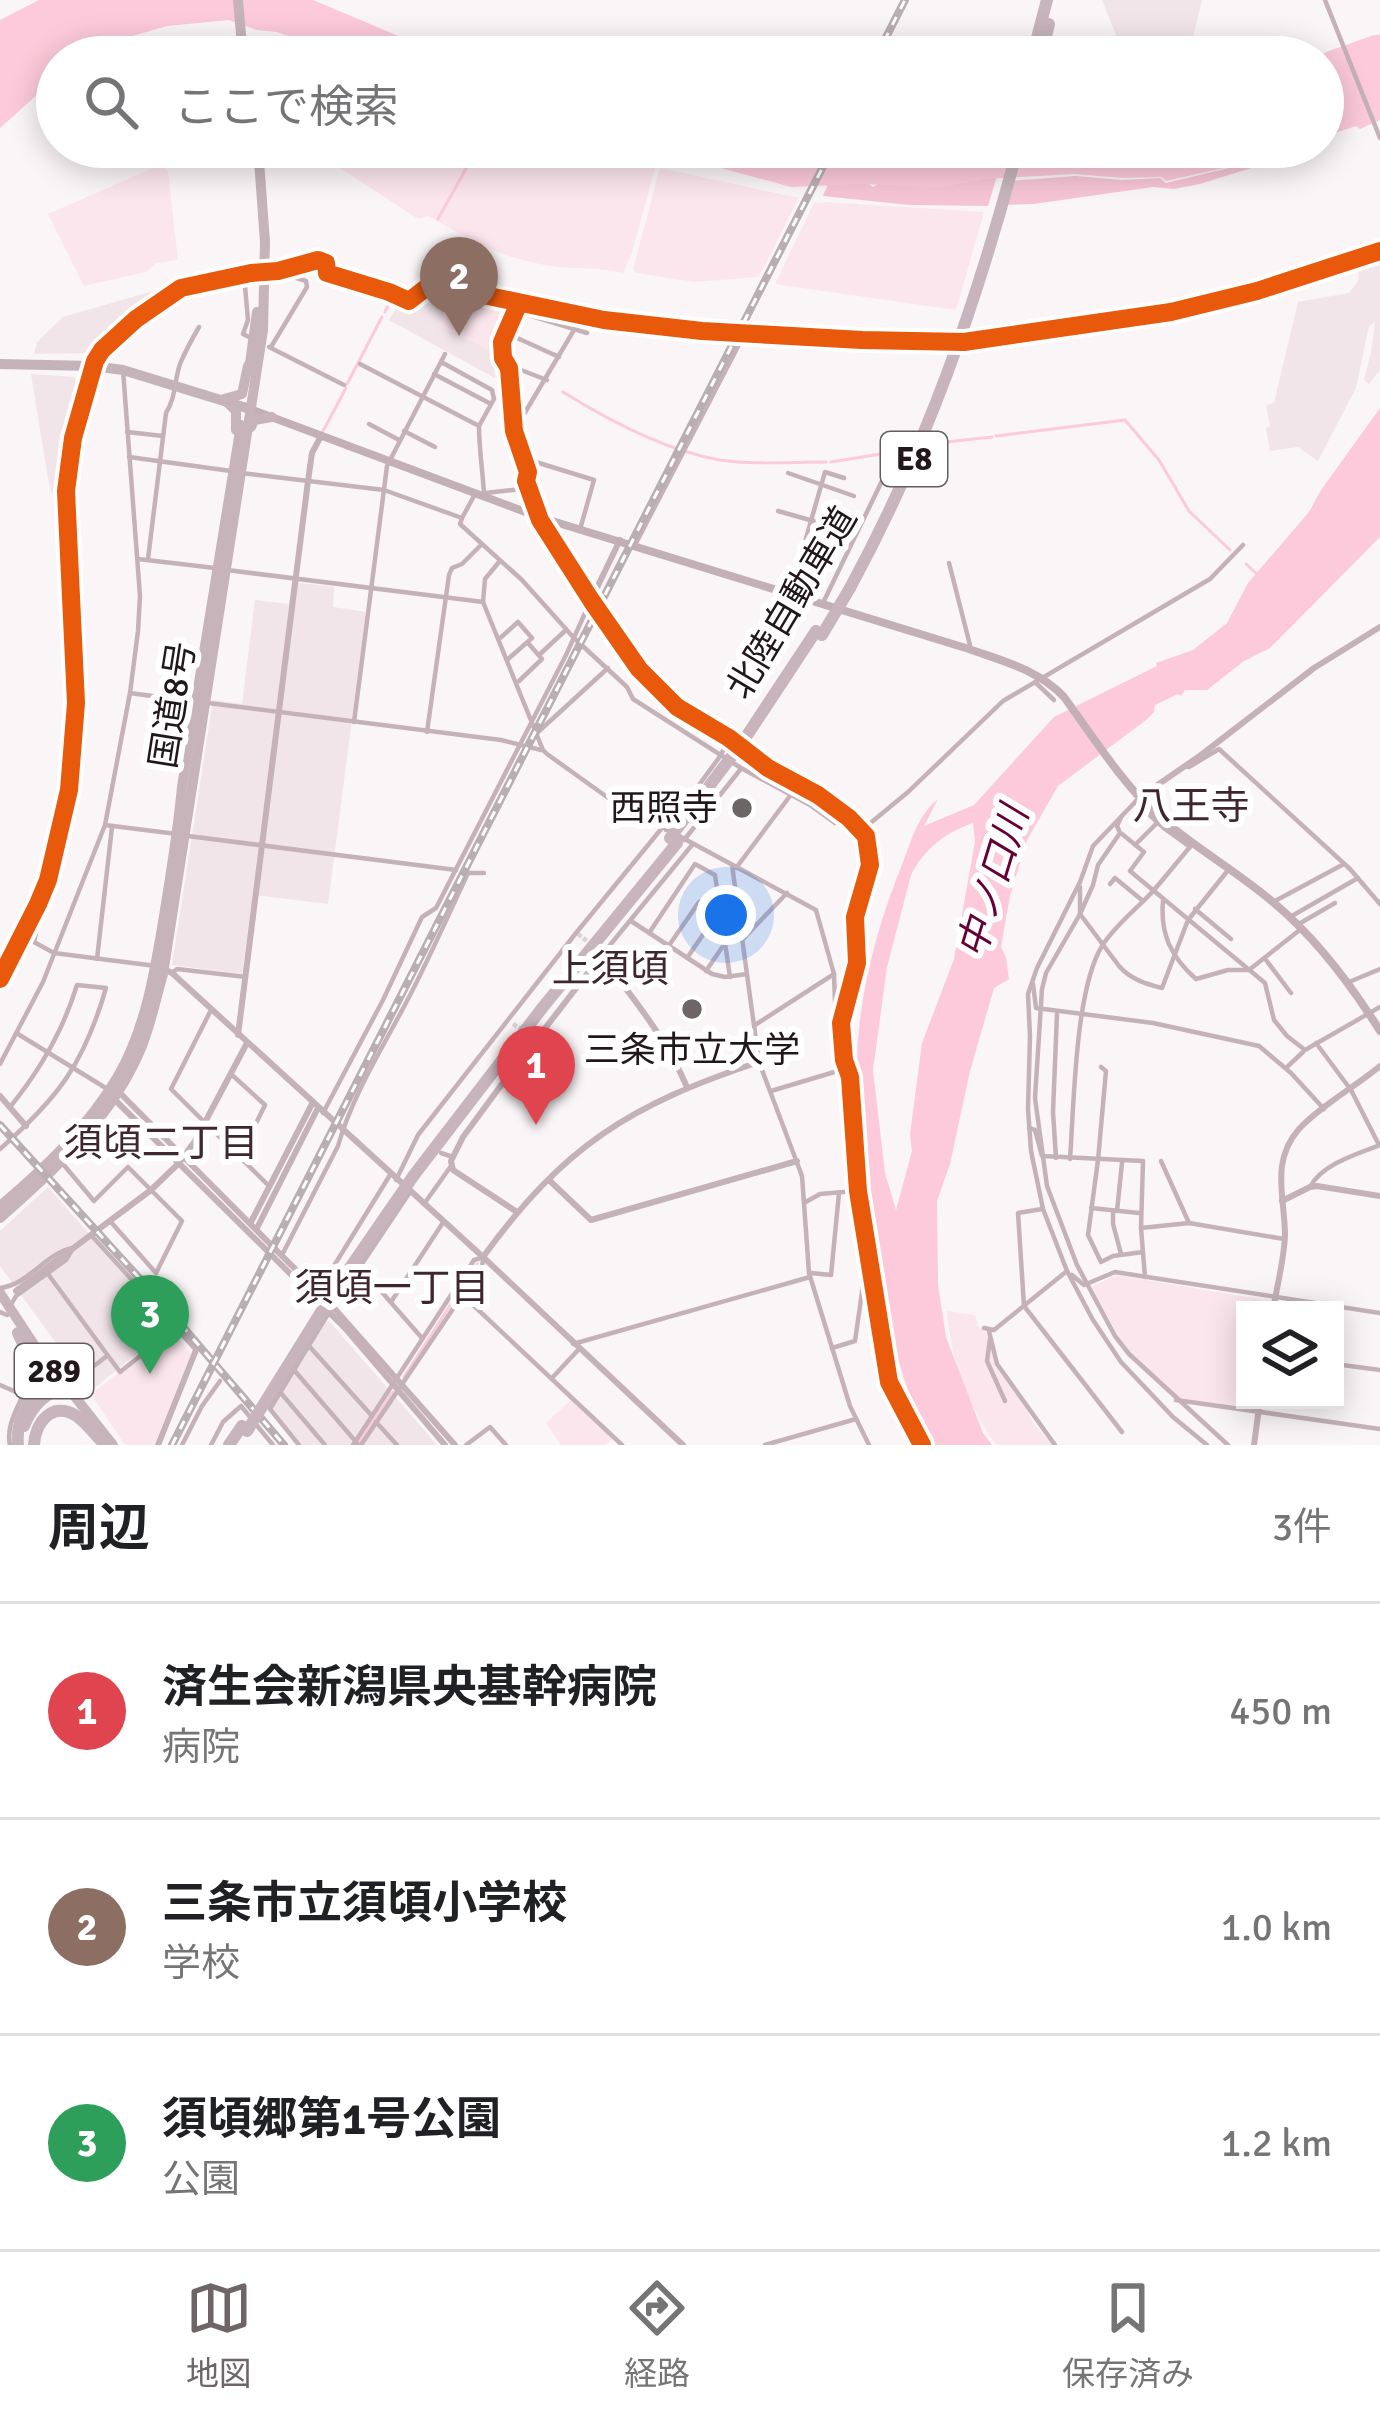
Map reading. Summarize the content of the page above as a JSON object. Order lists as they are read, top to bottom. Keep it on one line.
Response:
{"streets":{"highway":["E8","北陸自動車道","国道8号","289"]},"districts":["八王寺","上須頃","須頃二丁目","須頃一丁目"],"water":["中ノ口川"],"places":["西照寺","三条市立大学"],"page":{"search":"ここで検索","pins":["2","1","3"],"heading":["周辺","3件"],"list":[{"mark":"1","name":"済生会新潟県央基幹病院","note":"病院","value":"450 m"},{"mark":"2","name":"三条市立須頃小学校","note":"学校","value":"1.0 km"},{"mark":"3","name":"須頃郷第1号公園","note":"公園","value":"1.2 km"}],"nav":["地図","経路","保存済み"]}}
